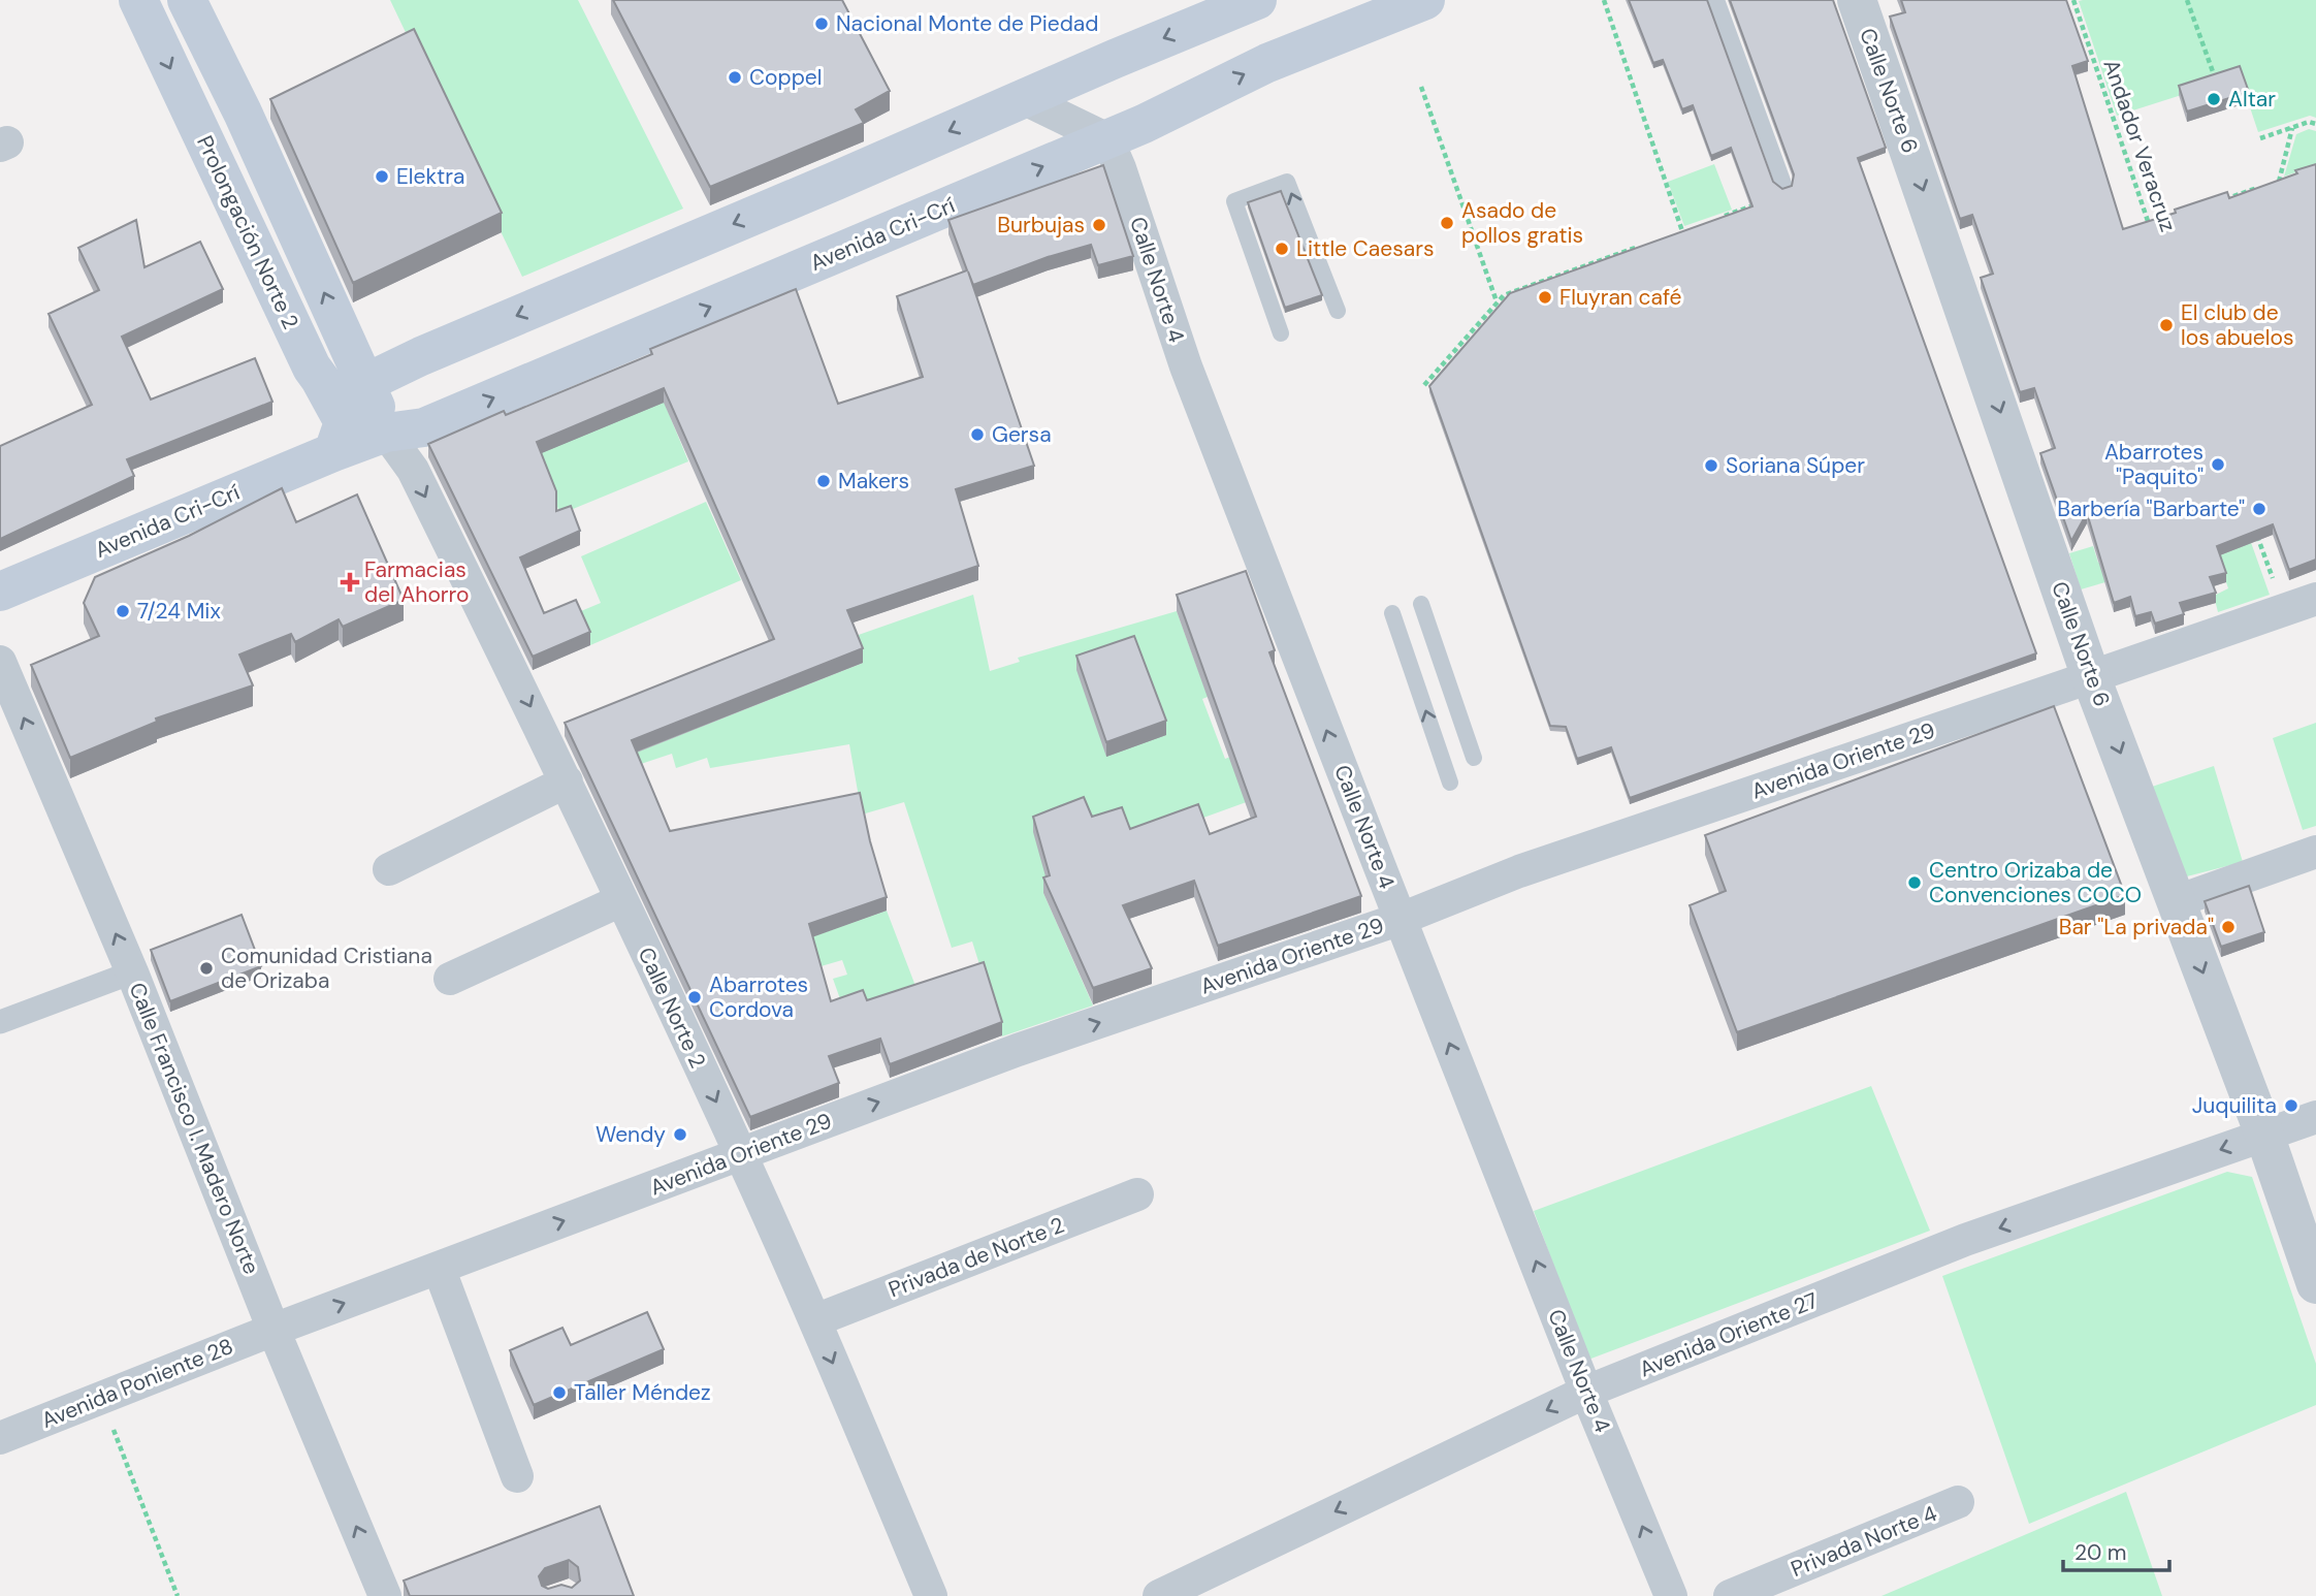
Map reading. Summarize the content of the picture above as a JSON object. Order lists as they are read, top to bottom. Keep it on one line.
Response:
{"streets":{"main road":["Prolongación Norte 2","Avenida Cri-Crí"],"street":["Calle Norte 6","Calle Norte 4","Avenida Oriente 29","Calle Norte 2","Calle Francisco I. Madero Norte","Privada de Norte 2","Avenida Oriente 27","Avenida Poniente 28","Privada Norte 4"],"path":["Andador Veracruz"]},"crossings":[["Calle Norte 6","Avenida Oriente 29"],["Calle Norte 6","Avenida Oriente 27"],["Prolongación Norte 2","Avenida Cri-Crí"],["Prolongación Norte 2","Calle Norte 2"],["Avenida Cri-Crí","Calle Norte 4"],["Avenida Cri-Crí","Calle Norte 2"],["Calle Norte 4","Avenida Oriente 29"],["Calle Norte 4","Avenida Oriente 27"],["Avenida Oriente 29","Calle Norte 2"],["Avenida Oriente 29","Calle Francisco I. Madero Norte"],["Avenida Oriente 29","Avenida Poniente 28"],["Calle Norte 2","Privada de Norte 2"],["Calle Francisco I. Madero Norte","Avenida Poniente 28"]],"one_way":["Calle Norte 6","Calle Norte 4","Avenida Oriente 29","Calle Norte 2","Avenida Oriente 27"],"places":{"other":["Nacional Monte de Piedad","Coppel","Altar","Elektra","Asado de pollos gratis","Burbujas","Little Caesars","Fluyran café","El club de los abuelos","Gersa","Abarrotes \"Paquito\"","Soriana Súper","Makers","Barbería \"Barbarte\"","7/24 Mix","Centro Orizaba de Convenciones COCO","Bar \"La privada\"","Comunidad Cristiana de Orizaba","Abarrotes Cordova","Juquilita","Wendy","Taller Méndez"],"health":["Farmacias del Ahorro"]},"scale_bar":"20 m"}
